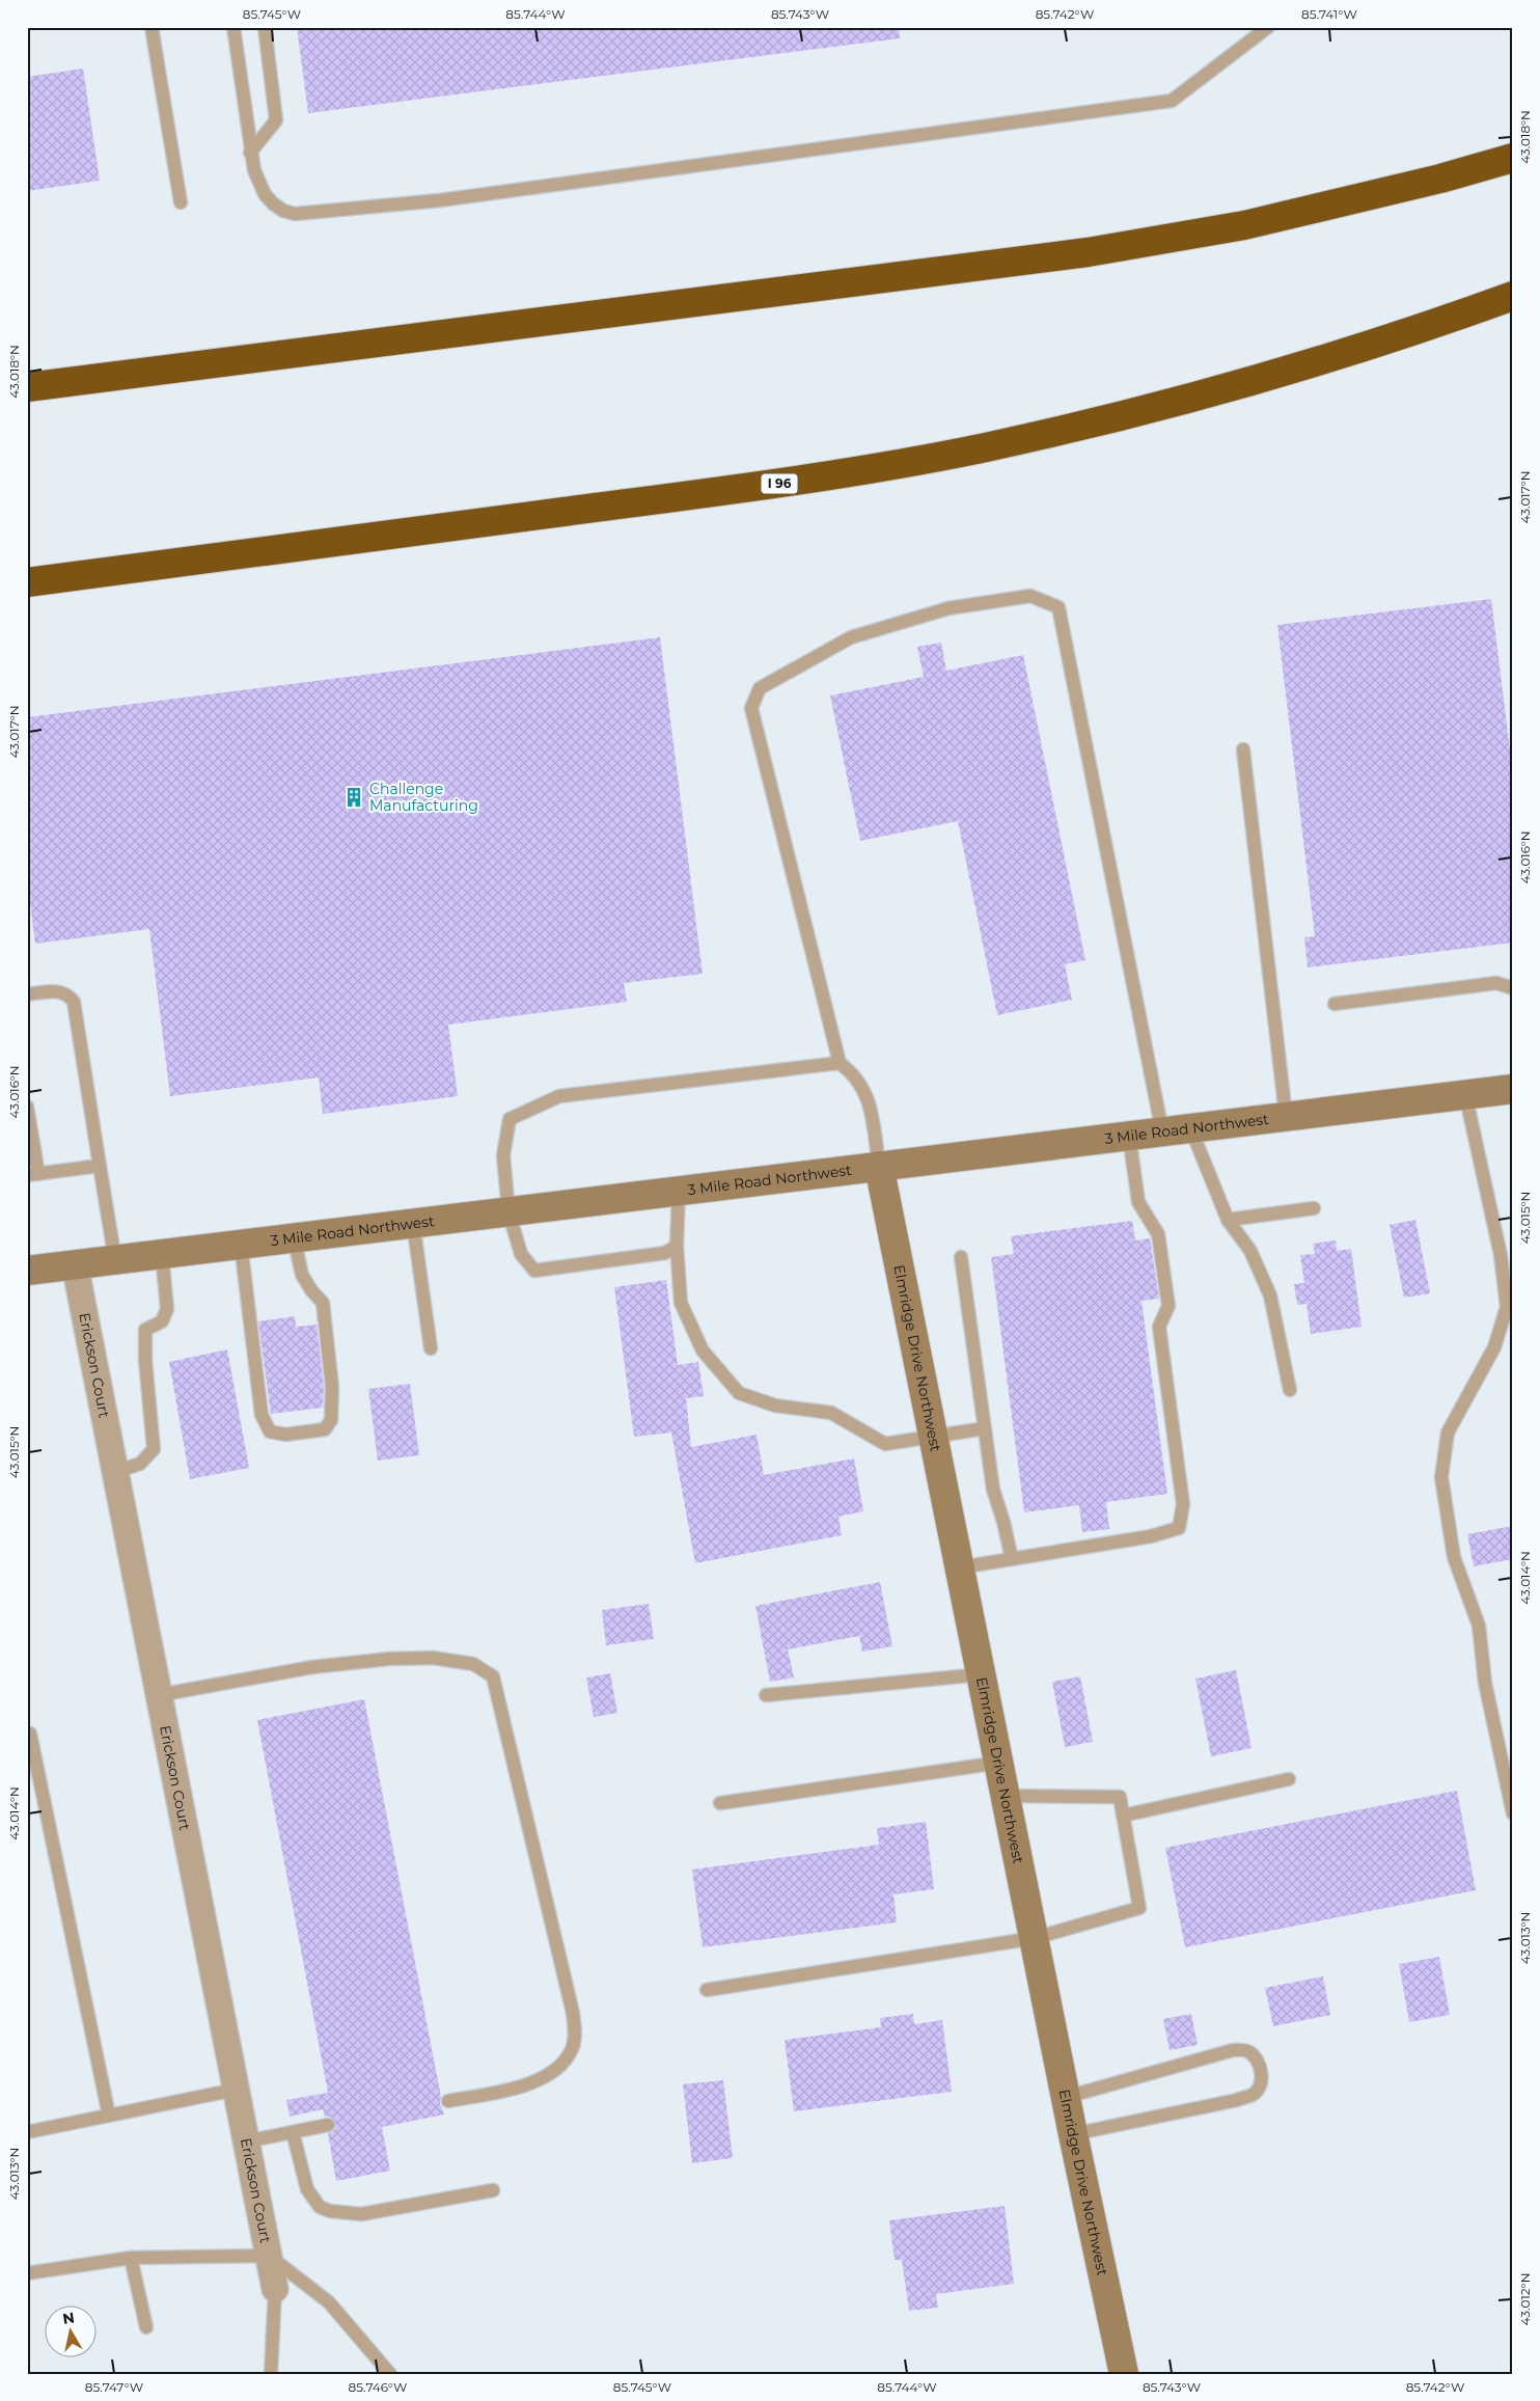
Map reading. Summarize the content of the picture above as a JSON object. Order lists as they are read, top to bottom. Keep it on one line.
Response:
{"streets":{"highway":["I 96"],"main road":["3 Mile Road Northwest","Elmridge Drive Northwest"],"street":["Erickson Court"]},"crossings":[["3 Mile Road Northwest","Elmridge Drive Northwest"],["3 Mile Road Northwest","Erickson Court"]],"places":{"building":["Challenge Manufacturing"]},"north":"top","coordinates":["85.745°W","85.744°W","85.743°W","85.742°W","85.741°W","43.018°N","43.017°N","43.016°N","43.015°N","43.014°N","43.013°N","43.012°N","85.747°W","85.746°W"]}
